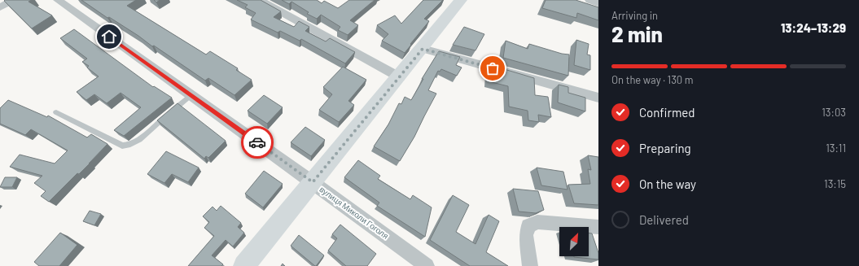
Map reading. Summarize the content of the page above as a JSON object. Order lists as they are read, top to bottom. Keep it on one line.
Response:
{"streets":{"street":["вулиця Миколи Гоголя"]},"north":"top right","page":{"heading":["2 min","Arriving in","13:24–13:29"],"bar":"On the way · 130 m","list":[["Confirmed","13:03"],["Preparing","13:11"],["On the way","13:15"],"Delivered"]}}
